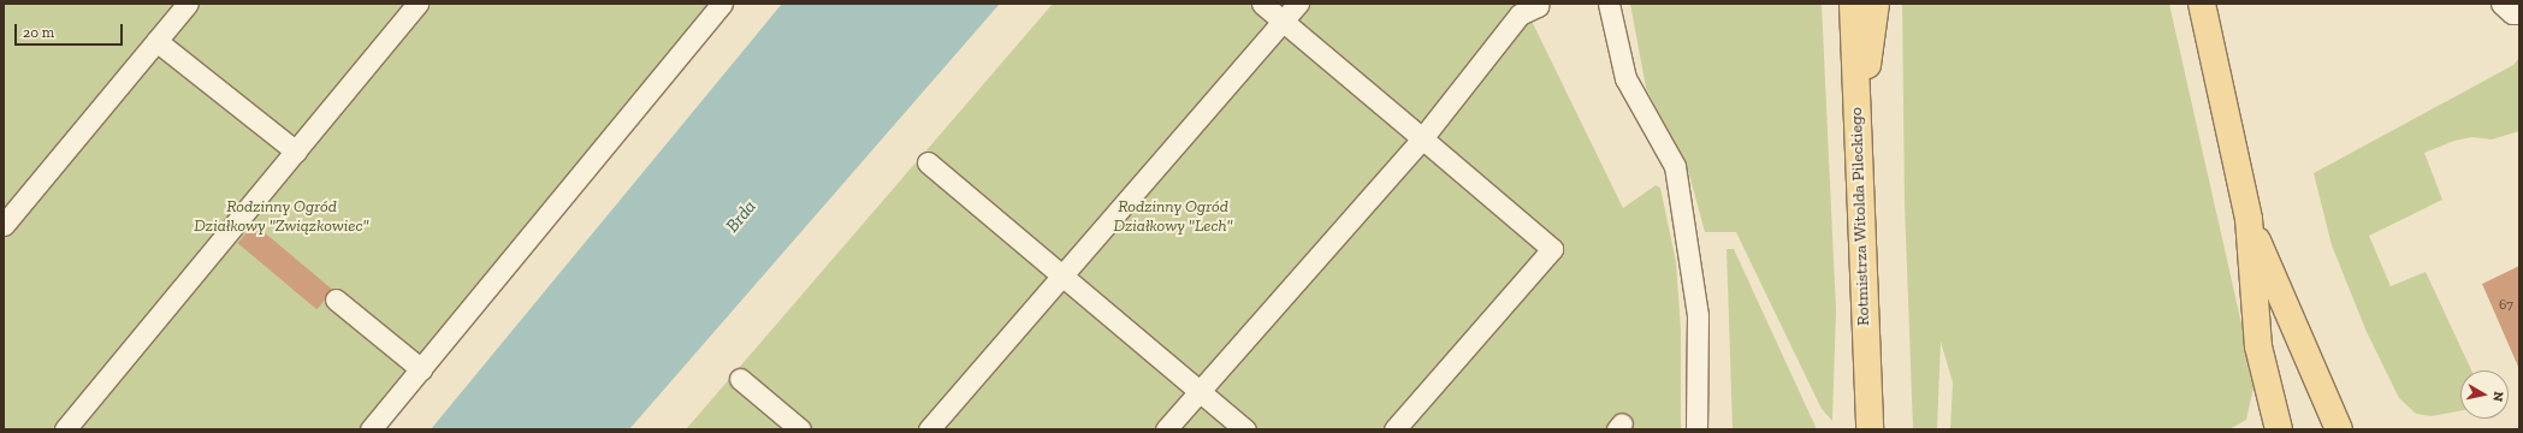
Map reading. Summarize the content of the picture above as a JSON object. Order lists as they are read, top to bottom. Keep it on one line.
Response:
{"streets":{"main road":["Rotmistrza Witolda Pileckiego"]},"water":["Brda"],"parks":["Rodzinny Ogród Działkowy \"Związkowiec\"","Rodzinny Ogród Działkowy \"Lech\""],"house_numbers":["67"],"scale_bar":"20 m","north":"right"}
